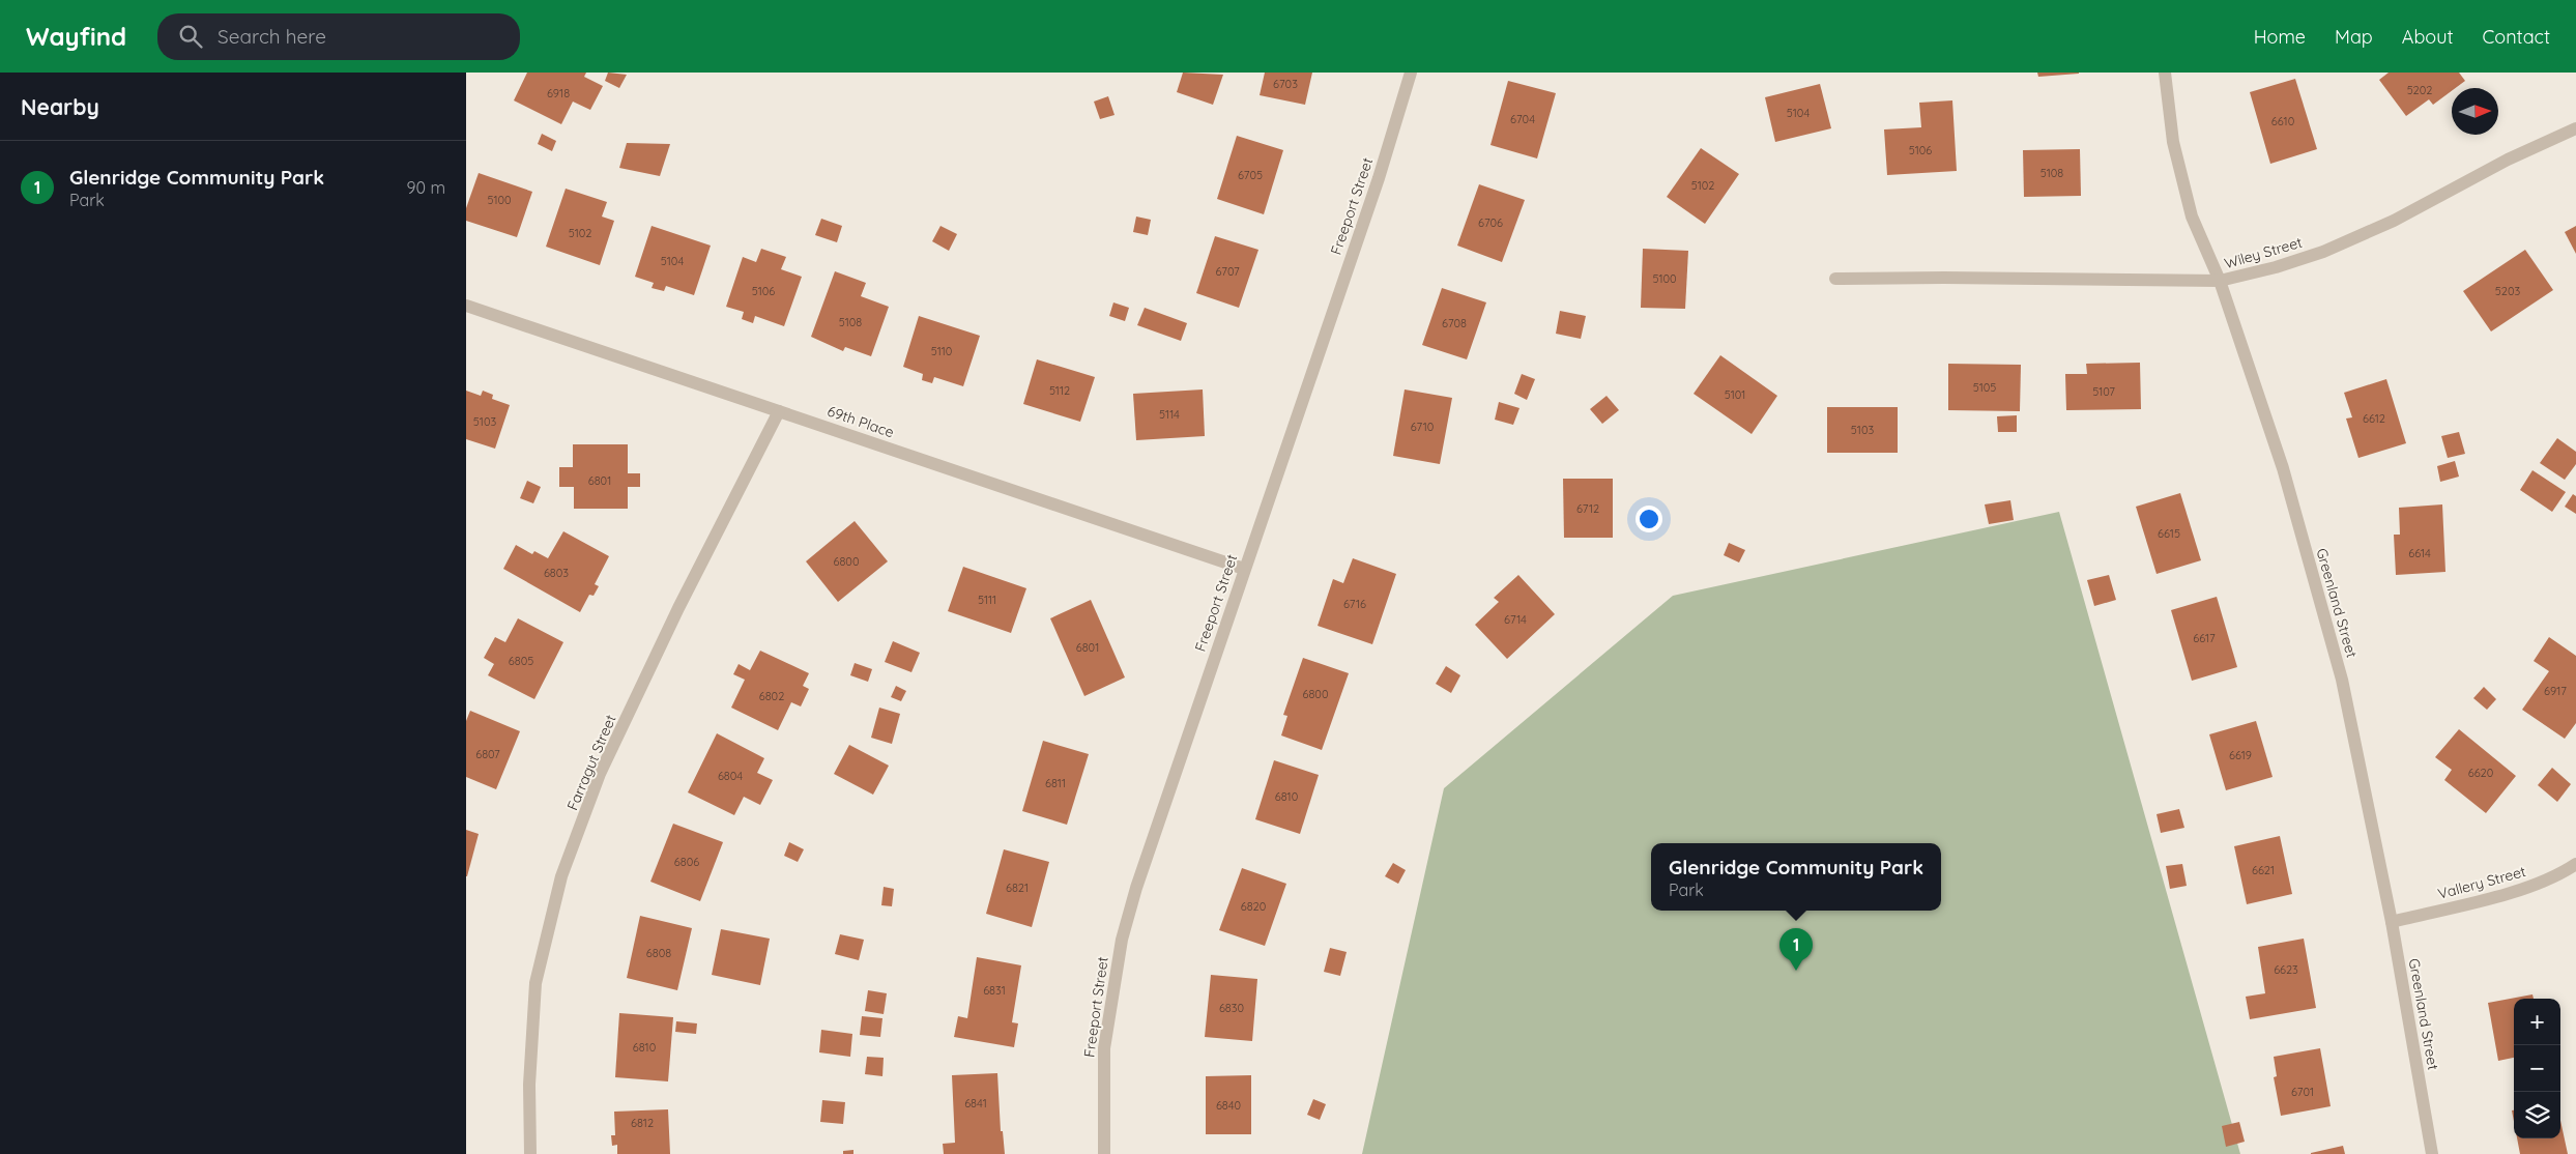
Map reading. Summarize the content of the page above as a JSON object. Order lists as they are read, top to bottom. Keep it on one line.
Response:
{"streets":{"street":["Freeport Street","Wiley Street","69th Place","Greenland Street","Farragut Street","Vallery Street"]},"crossings":[["Freeport Street","69th Place"],["Wiley Street","Greenland Street"],["69th Place","Farragut Street"],["Greenland Street","Vallery Street"]],"house_numbers":["6703","5202","6918","5104","6704","6610","5106","5108","6705","5102","5100","6706","5102","5104","6707","5100","5106","5203","5108","6708","5110","5105","5112","5107","5101","5114","6612","5103","6710","5103","6801","6712","6615","6614","6800","6803","5111","6716","6714","6617","6801","6805","6917","6800","6802","6807","6619","6620","6804","6811","6810","6806","6621","6821","6820","6808","6623","6831","6830","6810","6701","6841","6840","6812"],"north":"right","page":{"header":"Wayfind","search":"Search here","nav":["Home","Map","About","Contact"],"heading":"Nearby","list":[{"mark":"1","name":"Glenridge Community Park","note":"Park","value":"90 m"}],"popup":["Glenridge Community Park","Park"],"pins":"1","map_buttons":["+","−"]}}
